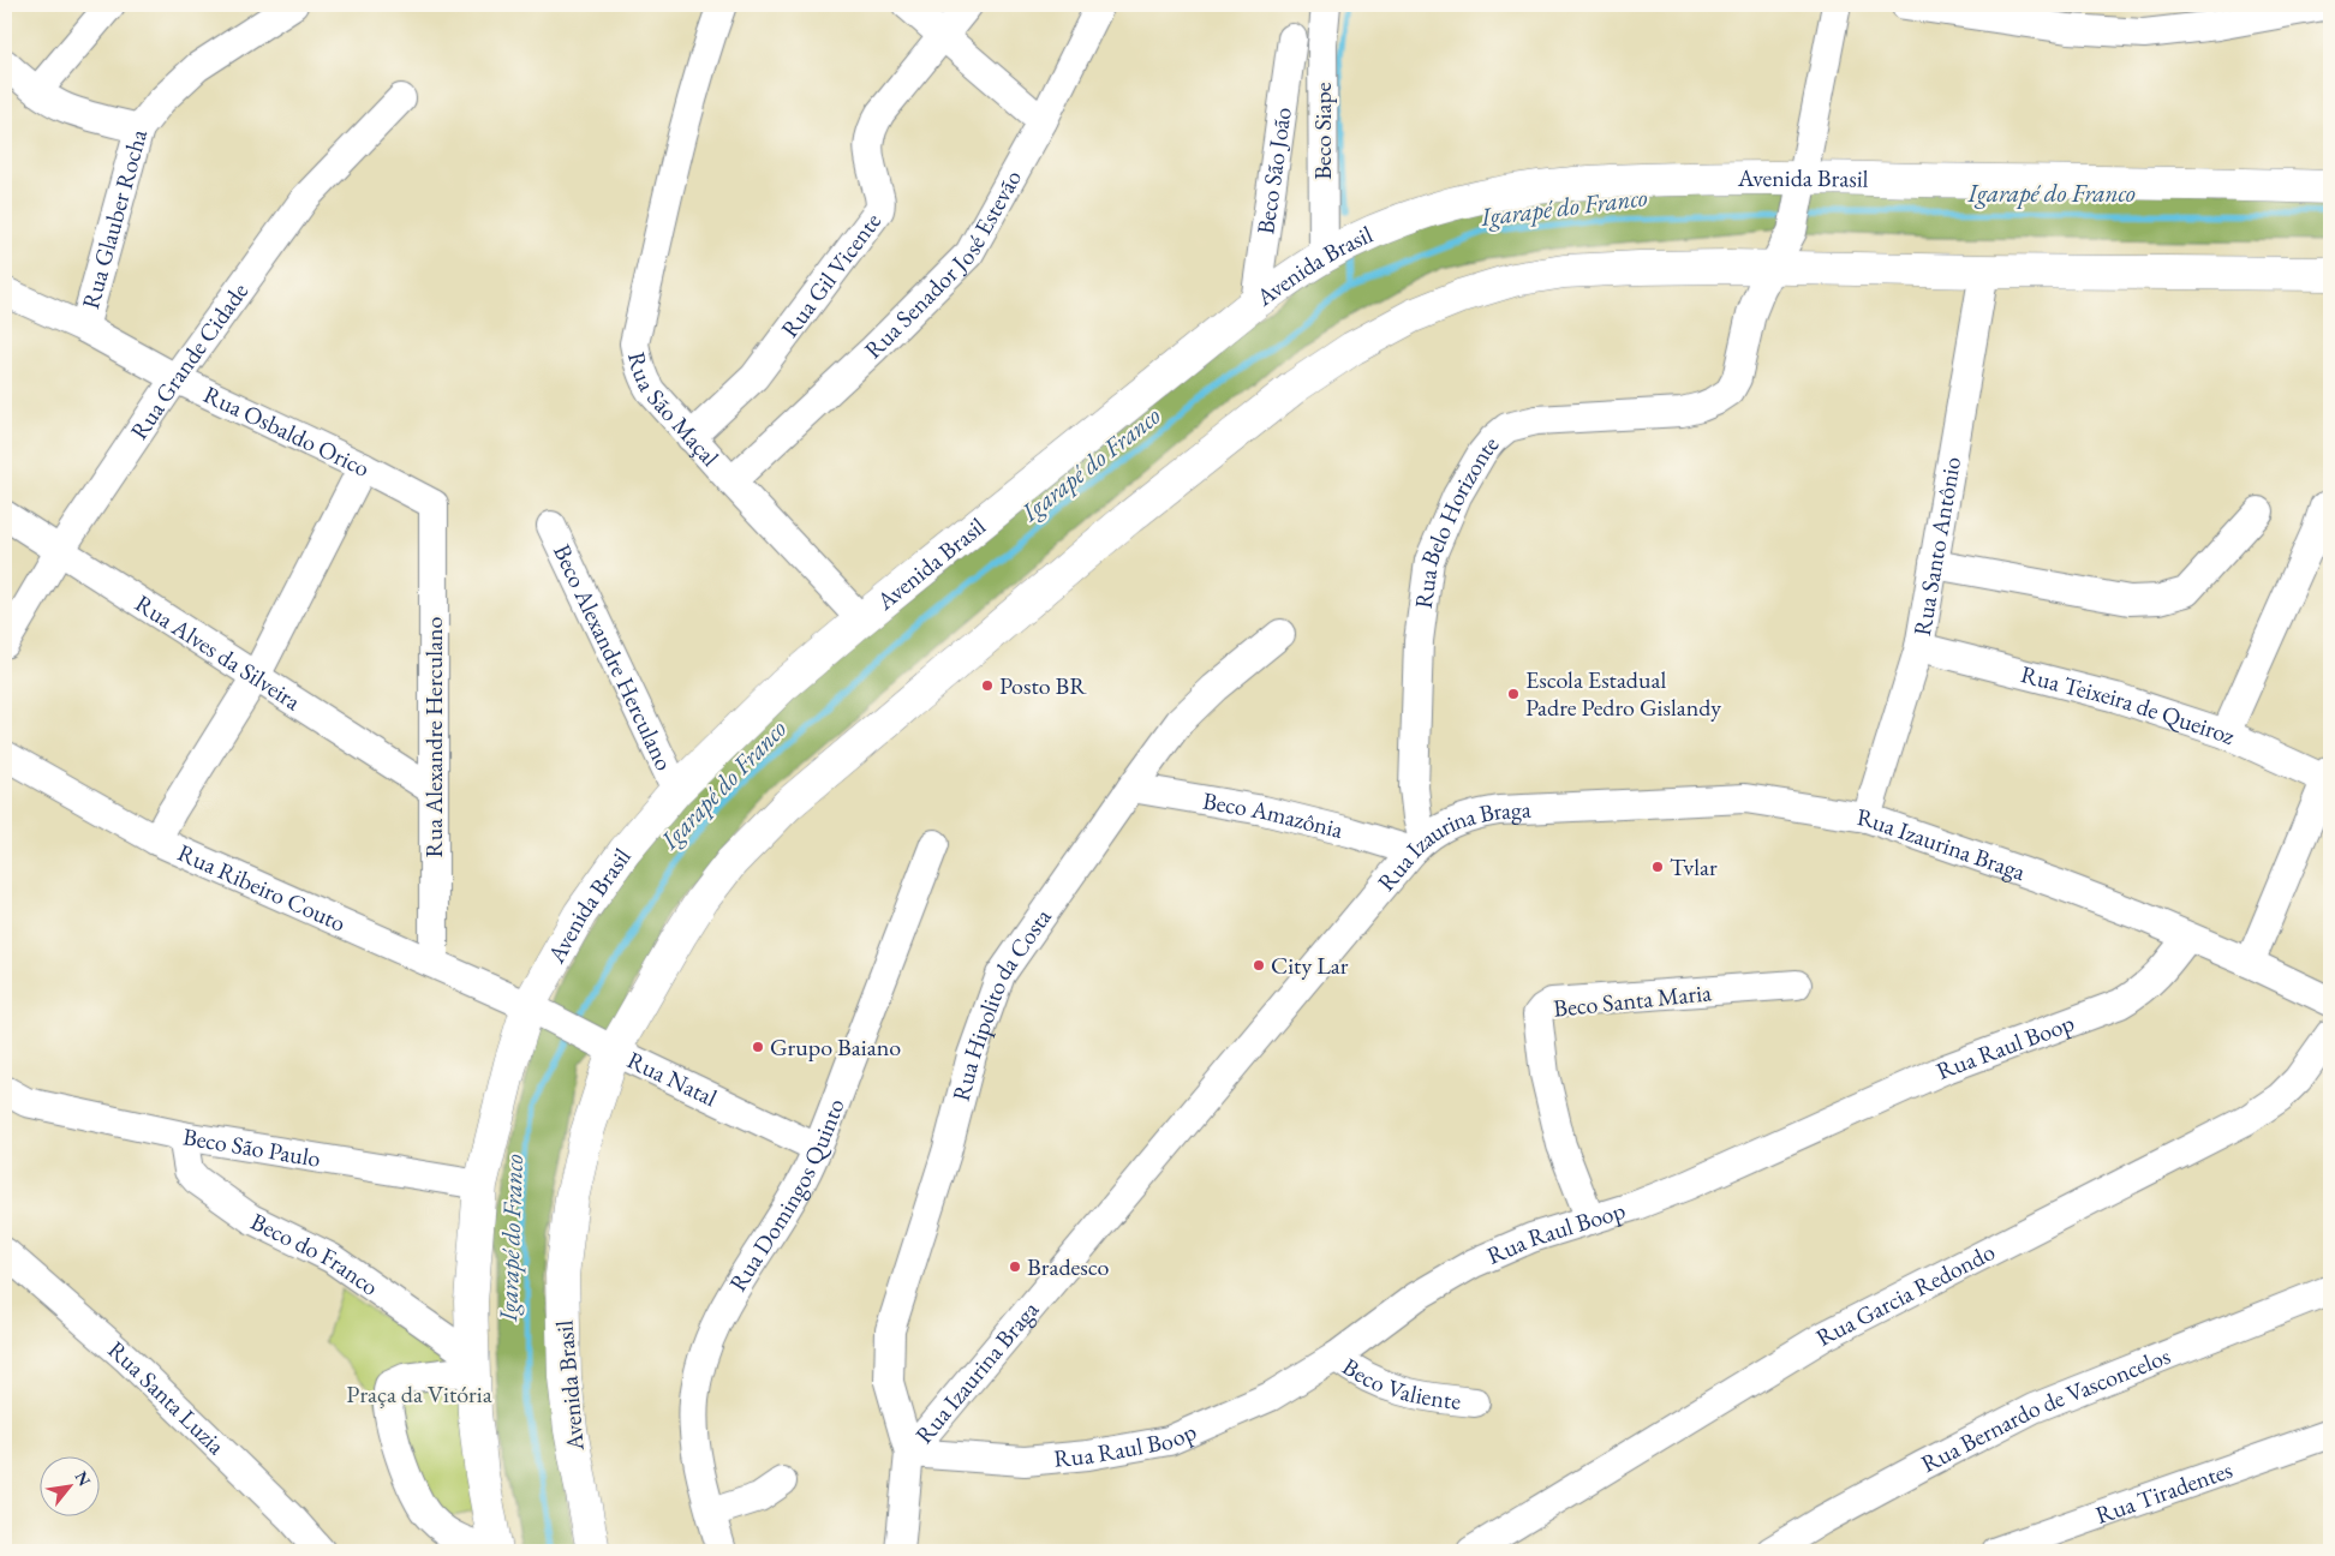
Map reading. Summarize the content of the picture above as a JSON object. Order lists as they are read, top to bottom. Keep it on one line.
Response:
{"streets":{"highway":["Avenida Brasil"],"street":["Beco Siape","Beco São João","Rua Glauber Rocha","Rua Senador José Estevão","Rua Gil Vicente","Rua Grande Cidade","Rua São Maçal","Rua Osbaldo Orico","Rua Belo Horizonte","Rua Santo Antônio","Rua Alves da Silveira","Beco Alexandre Herculano","Rua Teixeira de Queiroz","Rua Alexandre Herculano","Beco Amazônia","Rua Izaurina Braga","Rua Ribeiro Couto","Beco Santa Maria","Rua Hipolito da Costa","Rua Raul Boop","Rua Natal","Beco São Paulo","Rua Domingos Quinto","Beco do Franco","Rua Garcia Redondo","Beco Valiente","Rua Santa Luzia","Rua Bernardo de Vasconcelos","Rua Tiradentes"]},"crossings":[["Beco Siape","Avenida Brasil"],["Beco São João","Avenida Brasil"],["Avenida Brasil","Rua São Maçal"],["Avenida Brasil","Rua Belo Horizonte"],["Avenida Brasil","Rua Santo Antônio"],["Avenida Brasil","Beco Alexandre Herculano"],["Avenida Brasil","Rua Ribeiro Couto"],["Avenida Brasil","Rua Natal"],["Avenida Brasil","Beco São Paulo"],["Avenida Brasil","Beco do Franco"],["Rua Glauber Rocha","Rua Osbaldo Orico"],["Rua Senador José Estevão","Rua São Maçal"],["Rua Gil Vicente","Rua São Maçal"],["Rua Grande Cidade","Rua Osbaldo Orico"],["Rua Grande Cidade","Rua Alves da Silveira"],["Rua Osbaldo Orico","Rua Alexandre Herculano"],["Rua Belo Horizonte","Beco Amazônia"],["Rua Belo Horizonte","Rua Izaurina Braga"],["Rua Santo Antônio","Rua Teixeira de Queiroz"],["Rua Santo Antônio","Rua Izaurina Braga"],["Rua Alves da Silveira","Rua Alexandre Herculano"],["Rua Alexandre Herculano","Rua Ribeiro Couto"],["Beco Amazônia","Rua Izaurina Braga"],["Beco Amazônia","Rua Hipolito da Costa"],["Rua Izaurina Braga","Rua Hipolito da Costa"],["Rua Izaurina Braga","Rua Raul Boop"],["Rua Ribeiro Couto","Rua Natal"],["Beco Santa Maria","Rua Raul Boop"],["Rua Hipolito da Costa","Rua Raul Boop"],["Rua Raul Boop","Beco Valiente"],["Rua Natal","Rua Domingos Quinto"],["Beco São Paulo","Beco do Franco"]],"water":["Igarapé do Franco"],"parks":["Praça da Vitória"],"places":["Posto BR","Escola Estadual Padre Pedro Gislandy","Tvlar","City Lar","Grupo Baiano","Bradesco"],"north":"top right"}
